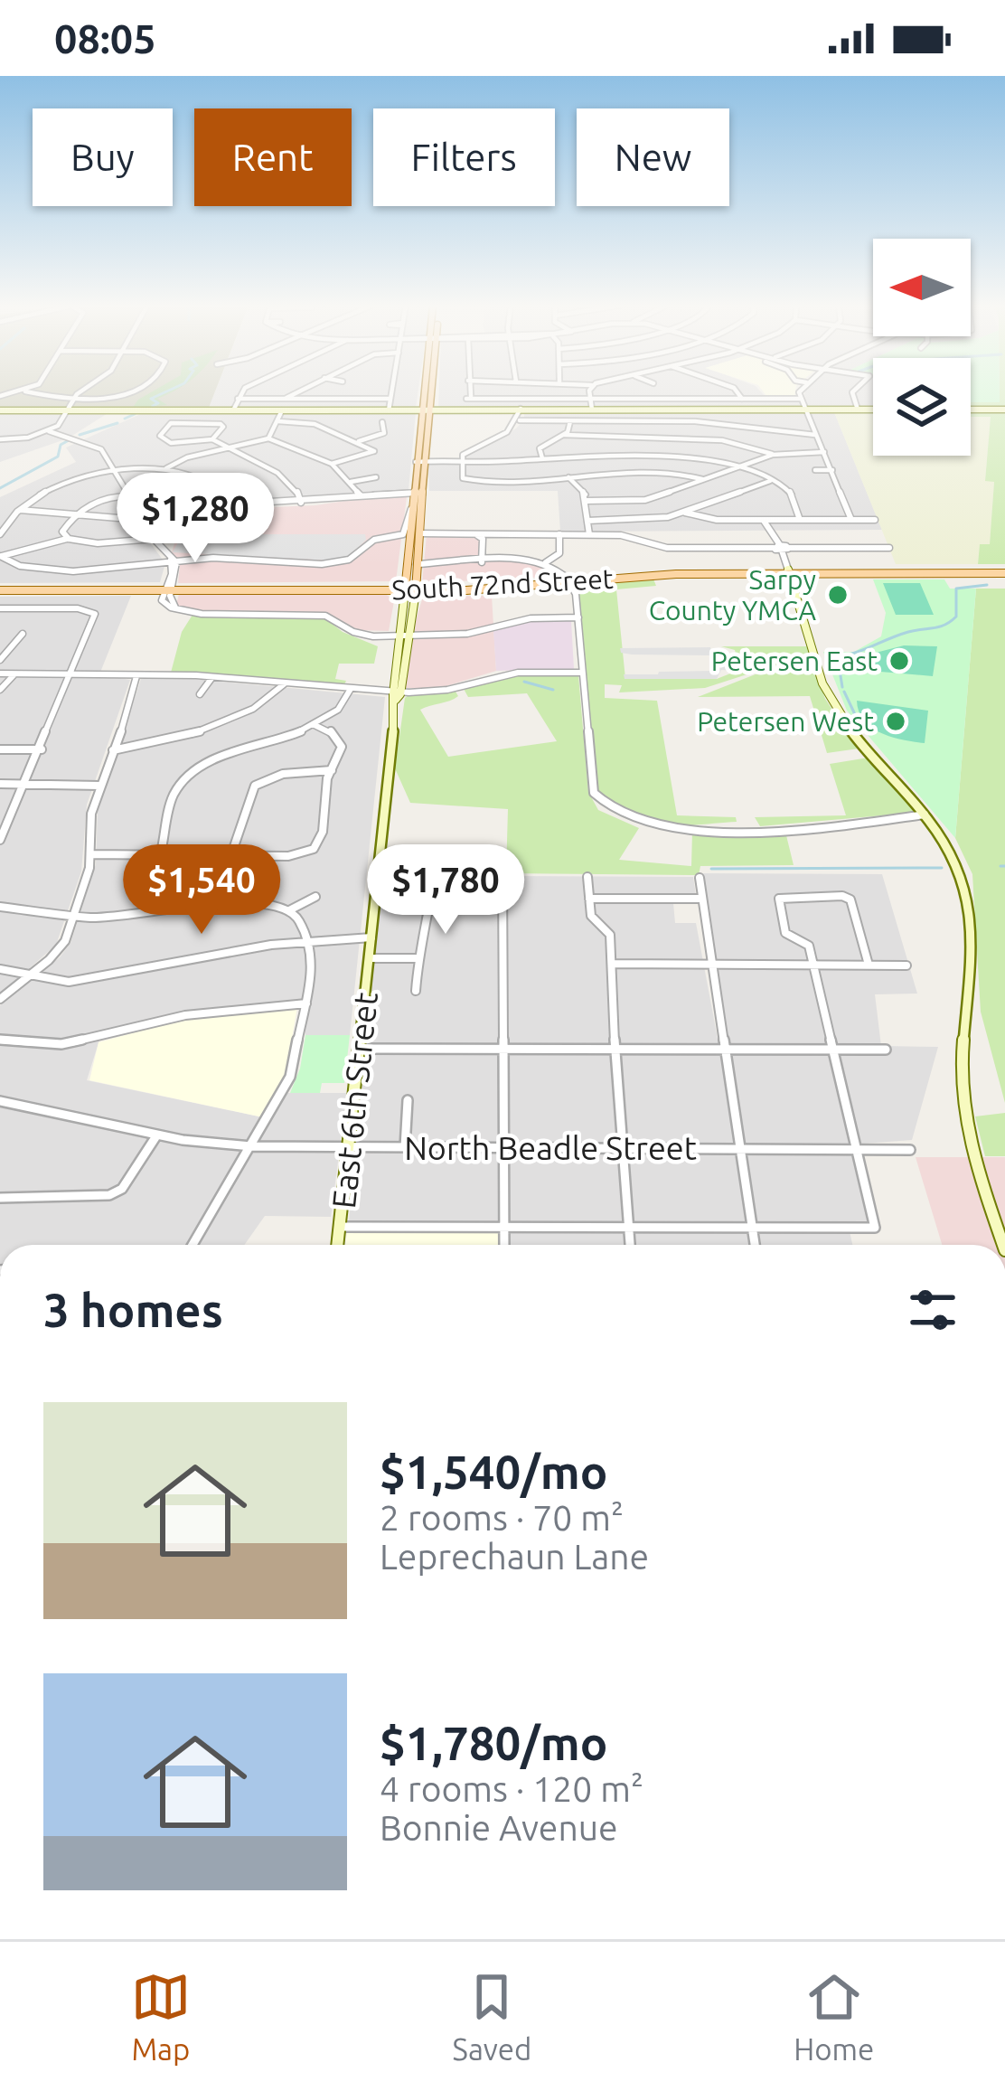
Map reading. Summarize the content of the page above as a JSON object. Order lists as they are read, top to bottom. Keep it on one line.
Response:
{"streets":{"main road":["South 72nd Street","East 6th Street"],"street":["North Beadle Street"]},"crossings":[["East 6th Street","North Beadle Street"]],"places":["Sarpy County YMCA","Petersen East","Petersen West"],"north":"left","page":{"status":"08:05","chip":["Buy","Rent","Filters","New"],"price":["$1,280","$1,540","$1,780"],"heading":"3 homes","list":[{"name":"$1,540/mo","note":"2 rooms · 70 m² · Leprechaun Lane"},{"name":"$1,780/mo","note":"4 rooms · 120 m² · Bonnie Avenue"}],"tabs":["Map","Saved","Home"]}}
